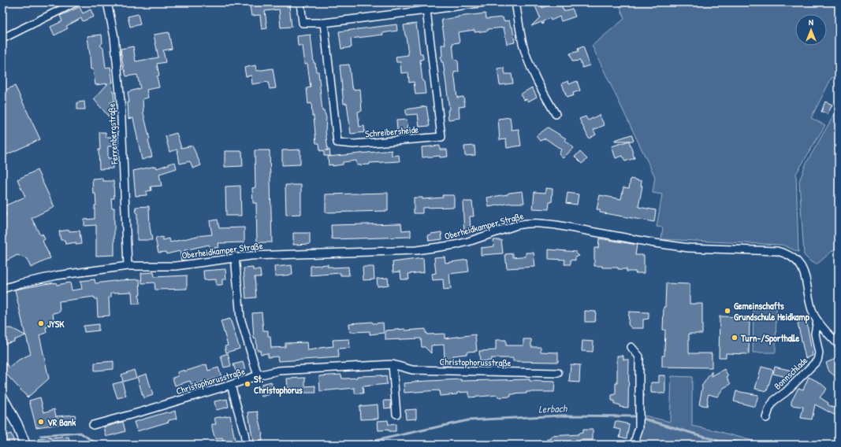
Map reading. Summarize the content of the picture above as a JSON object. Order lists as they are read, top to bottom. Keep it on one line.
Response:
{"streets":{"street":["Schreibersheide","Ferrenbergstraße","Oberheidkamper Straße","Christophorusstraße","Bonnschlade"]},"crossings":[["Ferrenbergstraße","Oberheidkamper Straße"],["Oberheidkamper Straße","Bonnschlade"]],"water":["Lerbach"],"places":["Gemeinschafts Grundschule Heidkamp","JYSK","Turn-/Sporthalle","St. Christophorus","VR Bank"],"north":"top"}
